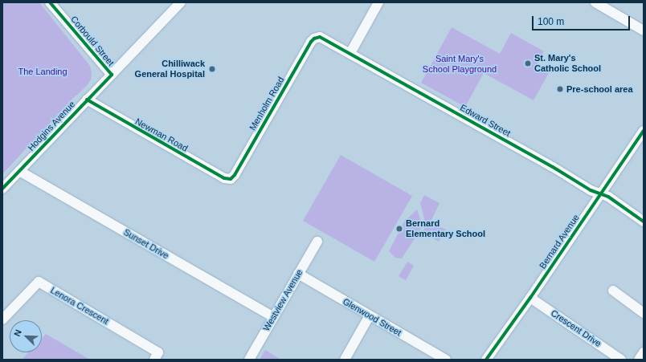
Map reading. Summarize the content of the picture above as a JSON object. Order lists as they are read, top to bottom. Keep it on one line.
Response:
{"streets":{"street":["Corbould Street","Menholm Road","Edward Street","Hodgins Avenue","Newman Road","Bernard Avenue","Sunset Drive","Westview Avenue","Lenora Crescent","Glenwood Street","Crescent Drive"]},"crossings":[["Corbould Street","Hodgins Avenue"],["Menholm Road","Edward Street"],["Menholm Road","Newman Road"],["Edward Street","Bernard Avenue"],["Hodgins Avenue","Newman Road"],["Hodgins Avenue","Sunset Drive"],["Bernard Avenue","Crescent Drive"],["Sunset Drive","Westview Avenue"],["Westview Avenue","Glenwood Street"]],"parks":["Saint Mary's School Playground","The Landing"],"places":["St. Mary's Catholic School","Chilliwack General Hospital","Pre-school area","Bernard Elementary School"],"scale_bar":"100 m","north":"top left"}
